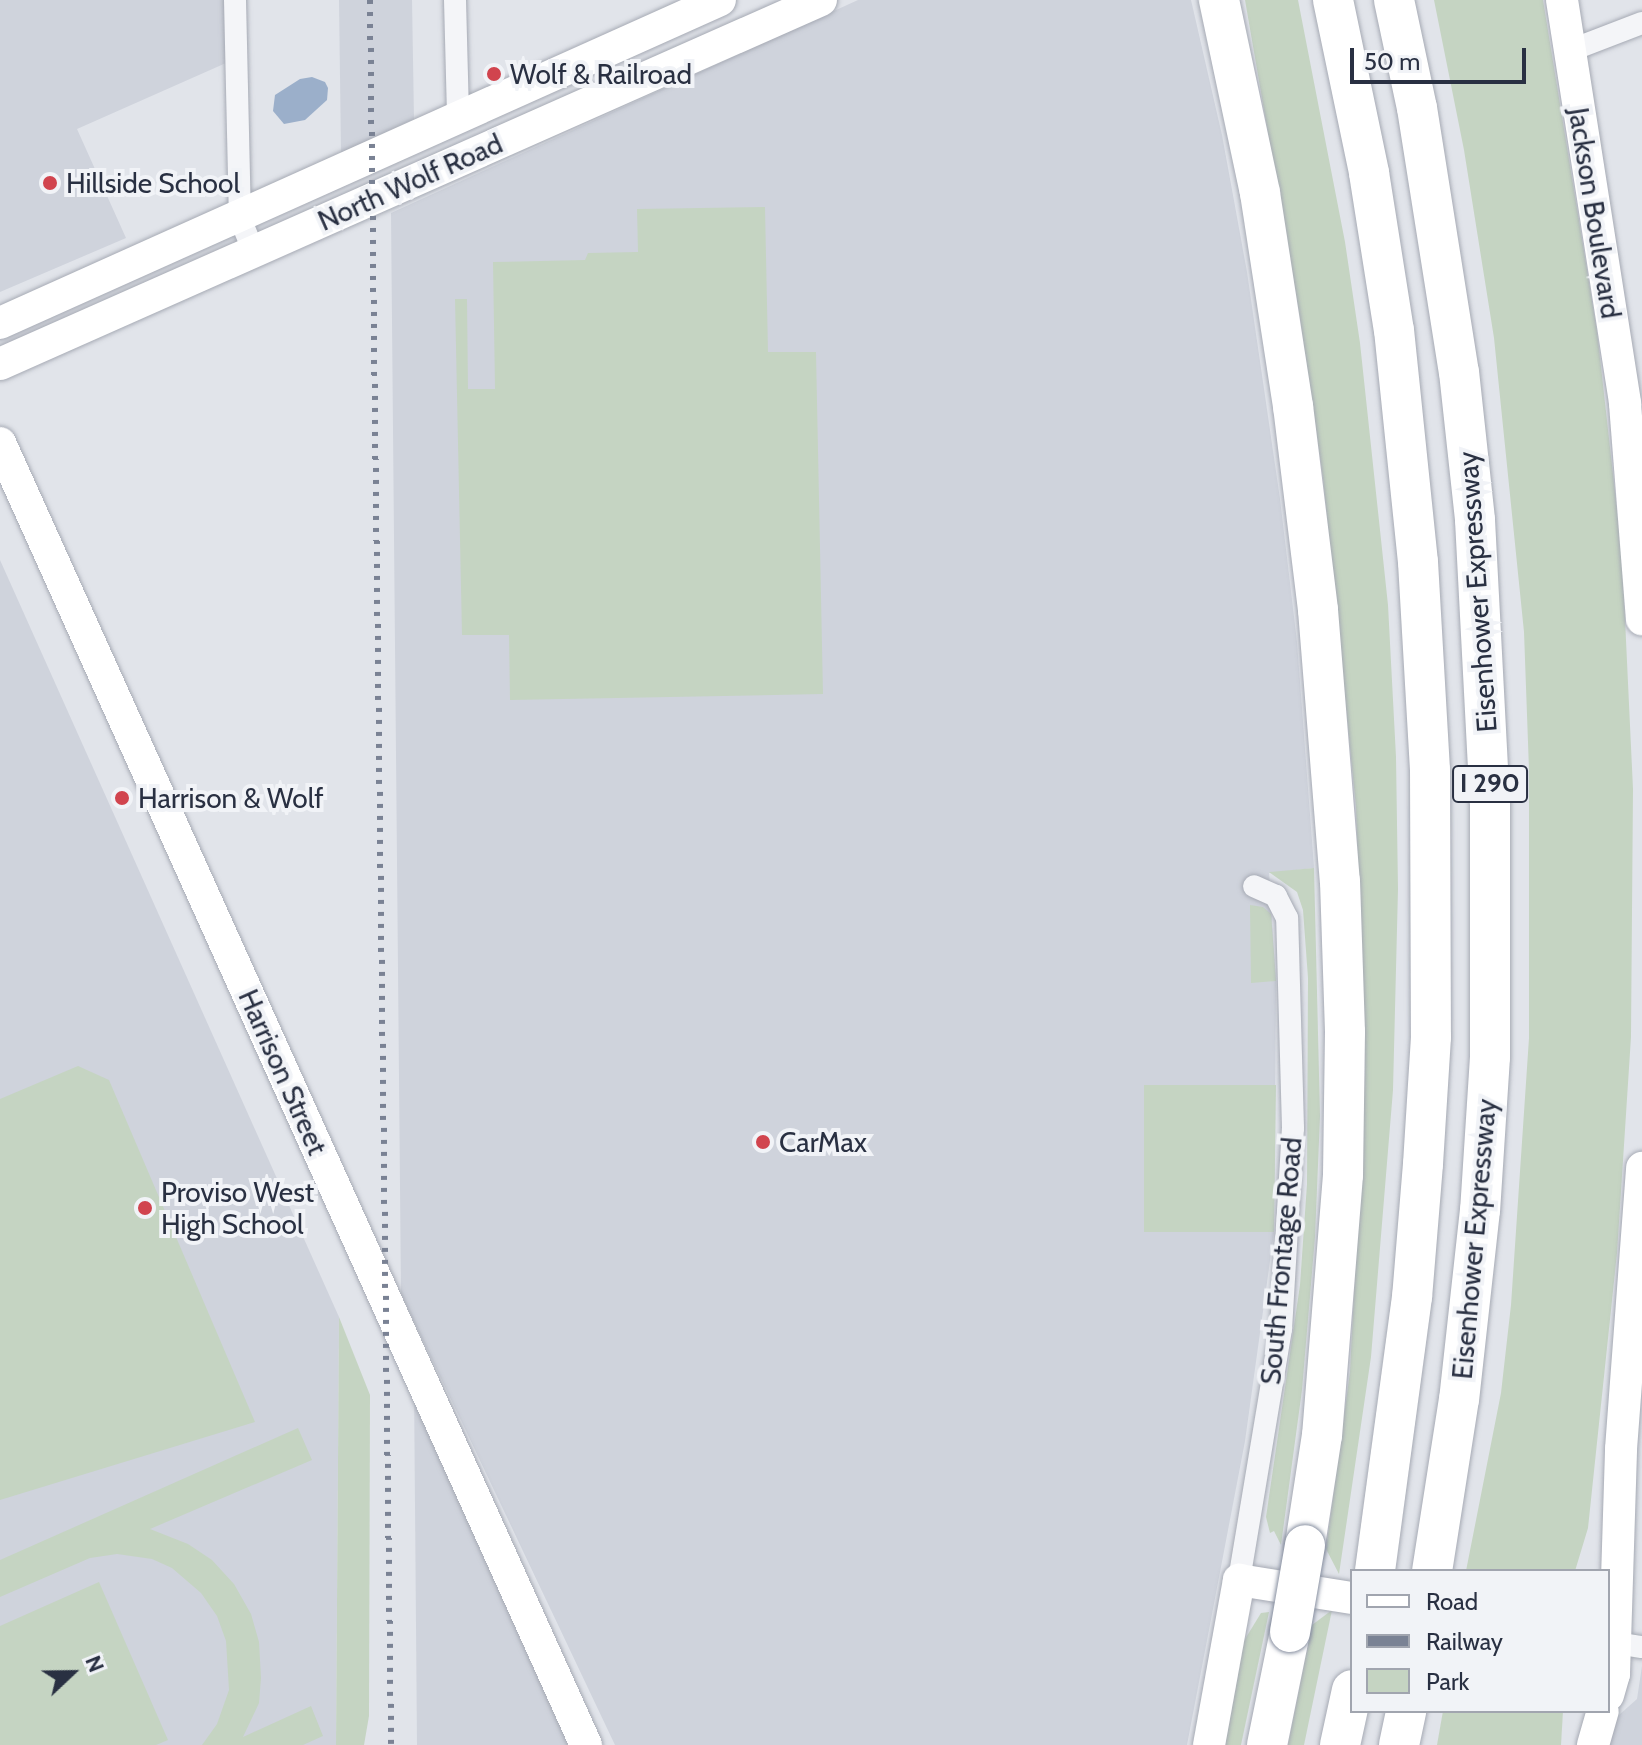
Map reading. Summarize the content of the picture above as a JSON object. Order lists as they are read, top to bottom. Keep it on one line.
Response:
{"streets":{"highway":["Eisenhower Expressway","I 290"],"main road":["North Wolf Road","Jackson Boulevard","Harrison Street","South Frontage Road"]},"places":["Wolf & Railroad","Hillside School","Harrison & Wolf","CarMax","Proviso West High School"],"legend":["Road","Railway","Park"],"scale_bar":"50 m","north":"right"}
